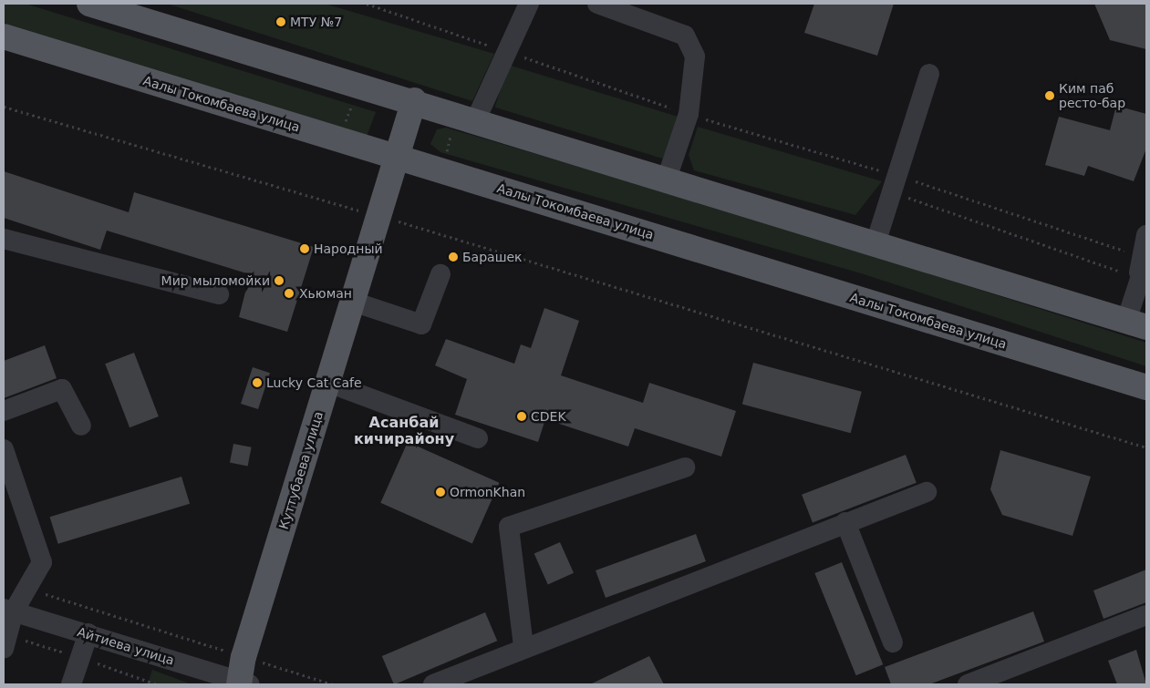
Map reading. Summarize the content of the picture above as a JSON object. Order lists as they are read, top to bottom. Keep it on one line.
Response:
{"streets":{"main road":["Аалы Токомбаева улица","Куттубаева улица"],"street":["Айтиева улица"]},"crossings":[["Аалы Токомбаева улица","Куттубаева улица"],["Куттубаева улица","Айтиева улица"]],"districts":["Асанбай кичирайону"],"places":["МТУ №7","Ким паб ресто-бар","Народный","Барашек","Мир мыломойки","Хьюман","Lucky Cat Cafe","CDEK","OrmonKhan"]}
